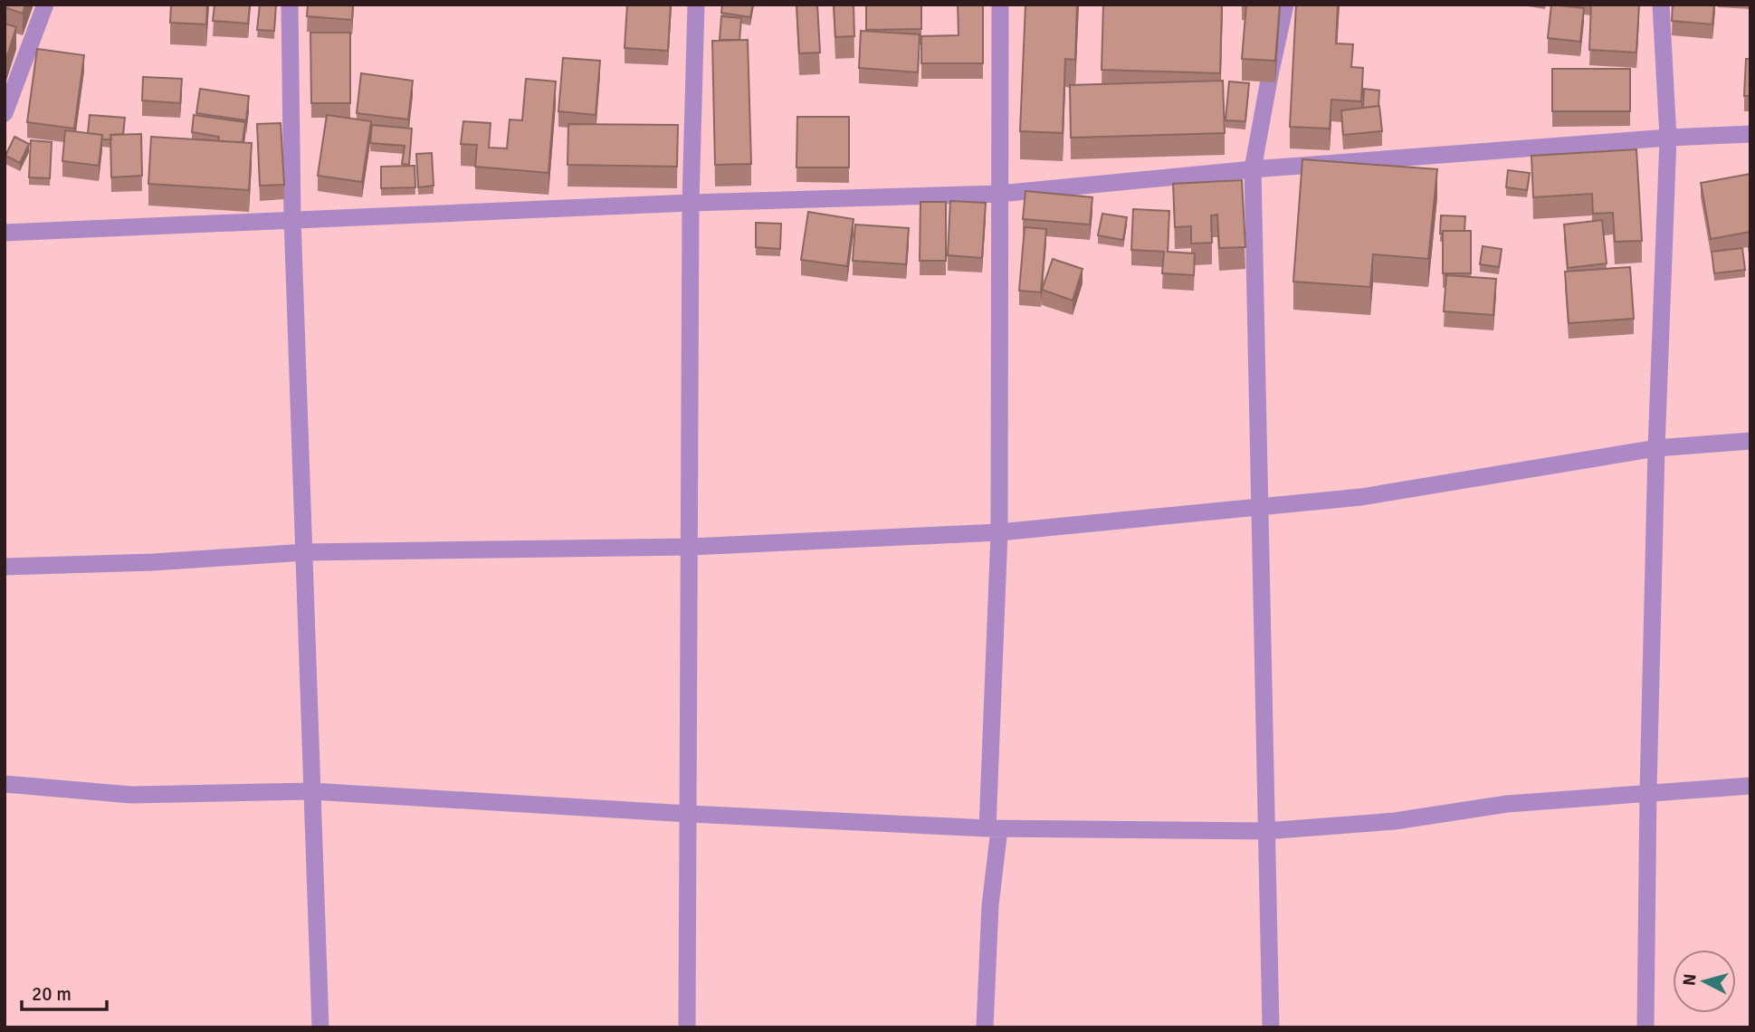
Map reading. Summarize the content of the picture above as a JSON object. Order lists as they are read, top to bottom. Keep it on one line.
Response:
{"scale_bar":"20 m","north":"left"}
